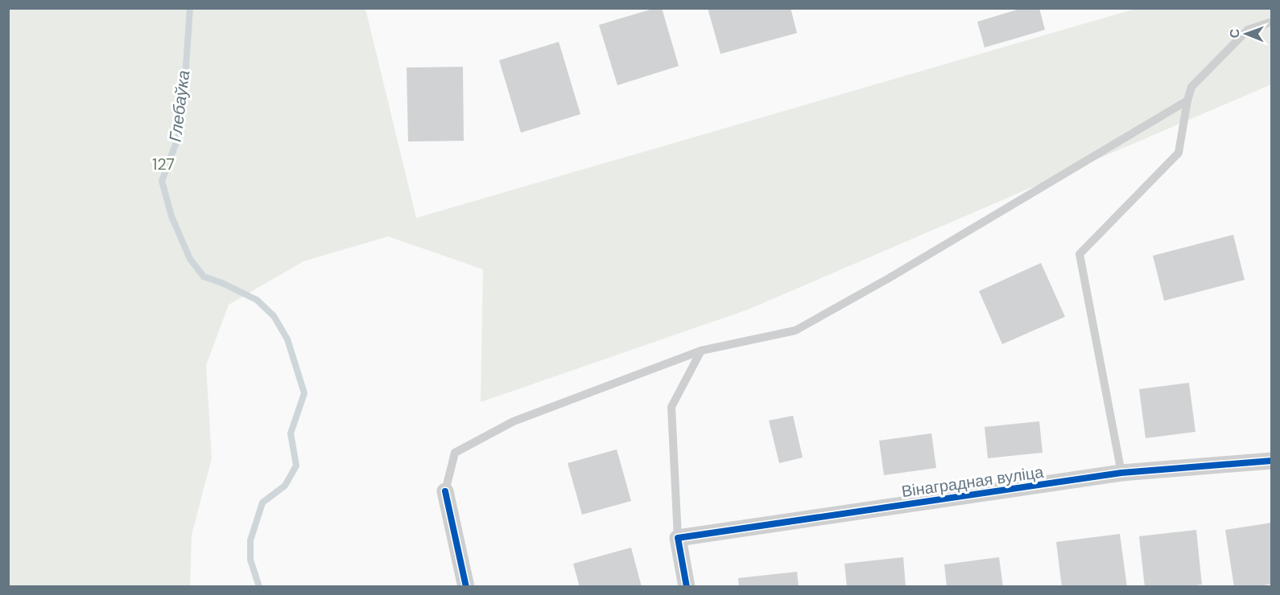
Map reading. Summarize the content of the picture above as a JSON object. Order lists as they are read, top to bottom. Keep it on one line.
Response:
{"streets":{"street":["Вінаградная вуліца"]},"water":["Глебаўка"],"parks":["127"],"north":"left"}
